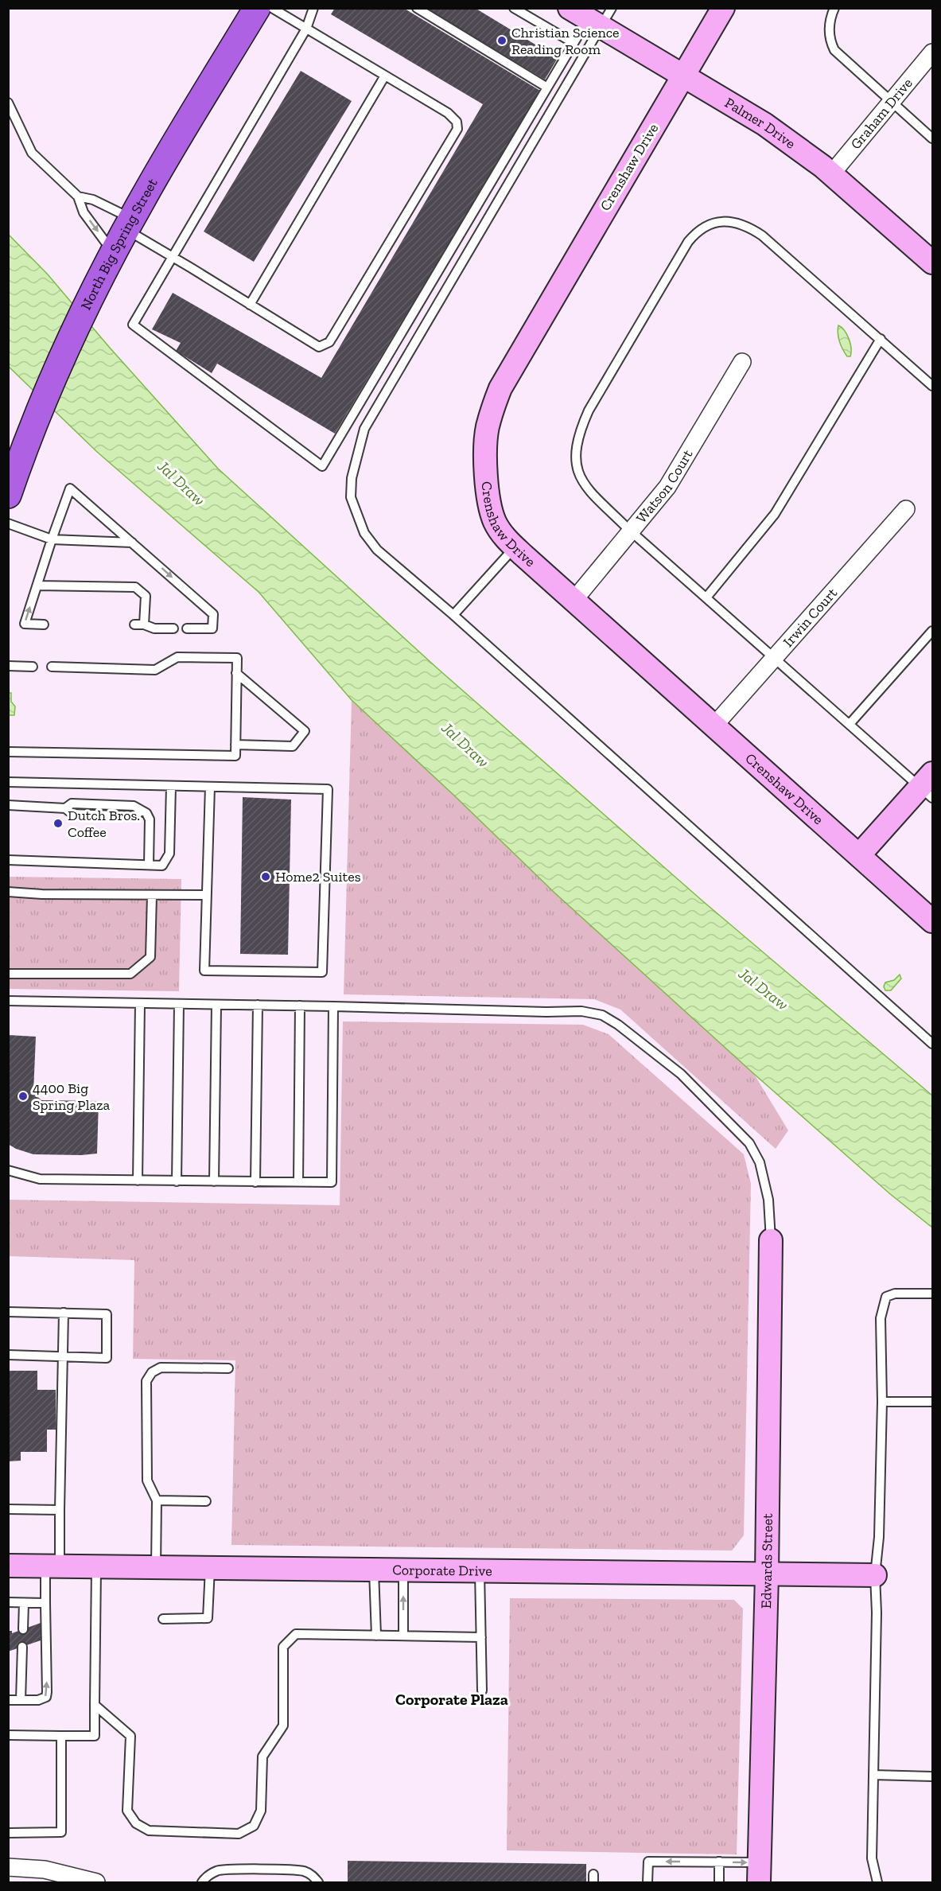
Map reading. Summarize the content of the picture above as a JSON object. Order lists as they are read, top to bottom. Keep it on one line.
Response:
{"streets":{"highway":["North Big Spring Street"],"street":["Graham Drive","Palmer Drive","Crenshaw Drive","Watson Court","Irwin Court","Edwards Street","Corporate Drive"]},"crossings":[["Graham Drive","Palmer Drive"],["Palmer Drive","Crenshaw Drive"],["Crenshaw Drive","Watson Court"],["Crenshaw Drive","Irwin Court"],["Edwards Street","Corporate Drive"]],"districts":["Corporate Plaza"],"water":["Jal Draw"],"places":["Christian Science Reading Room","Dutch Bros. Coffee","Home2 Suites","4400 Big Spring Plaza"]}
